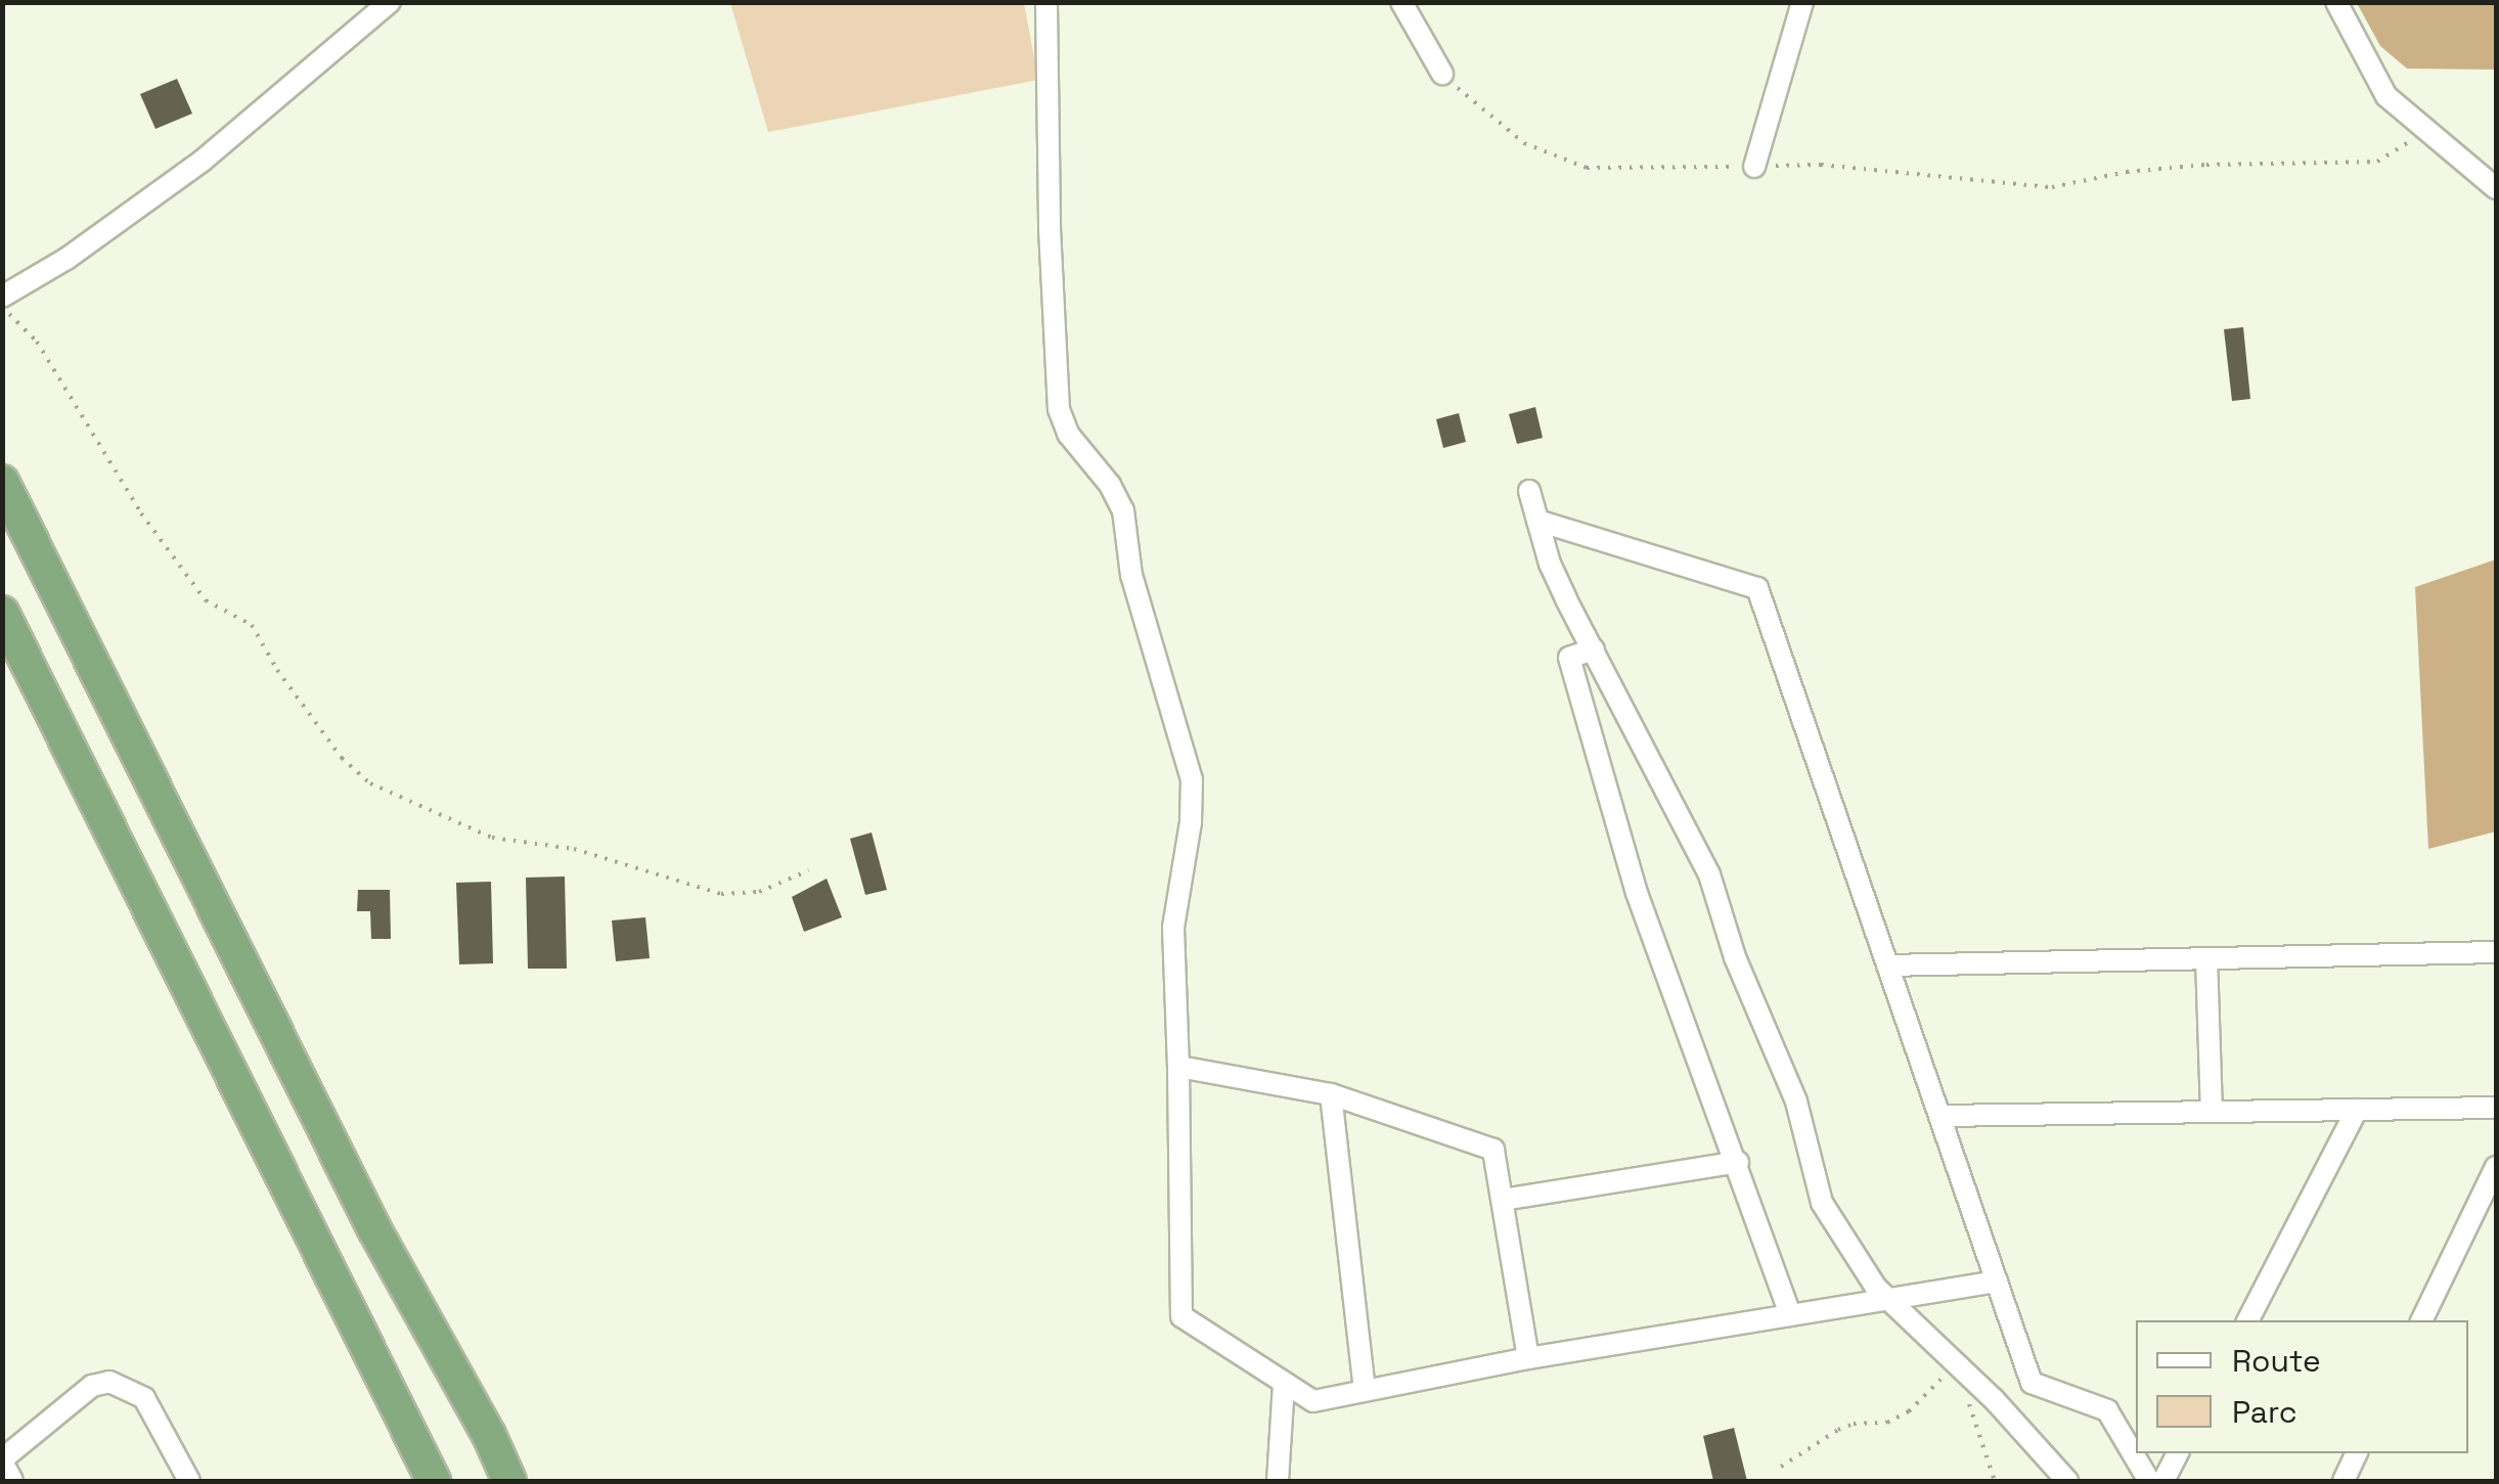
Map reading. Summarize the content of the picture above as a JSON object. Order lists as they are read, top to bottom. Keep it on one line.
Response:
{"legend":["Route","Parc"]}
